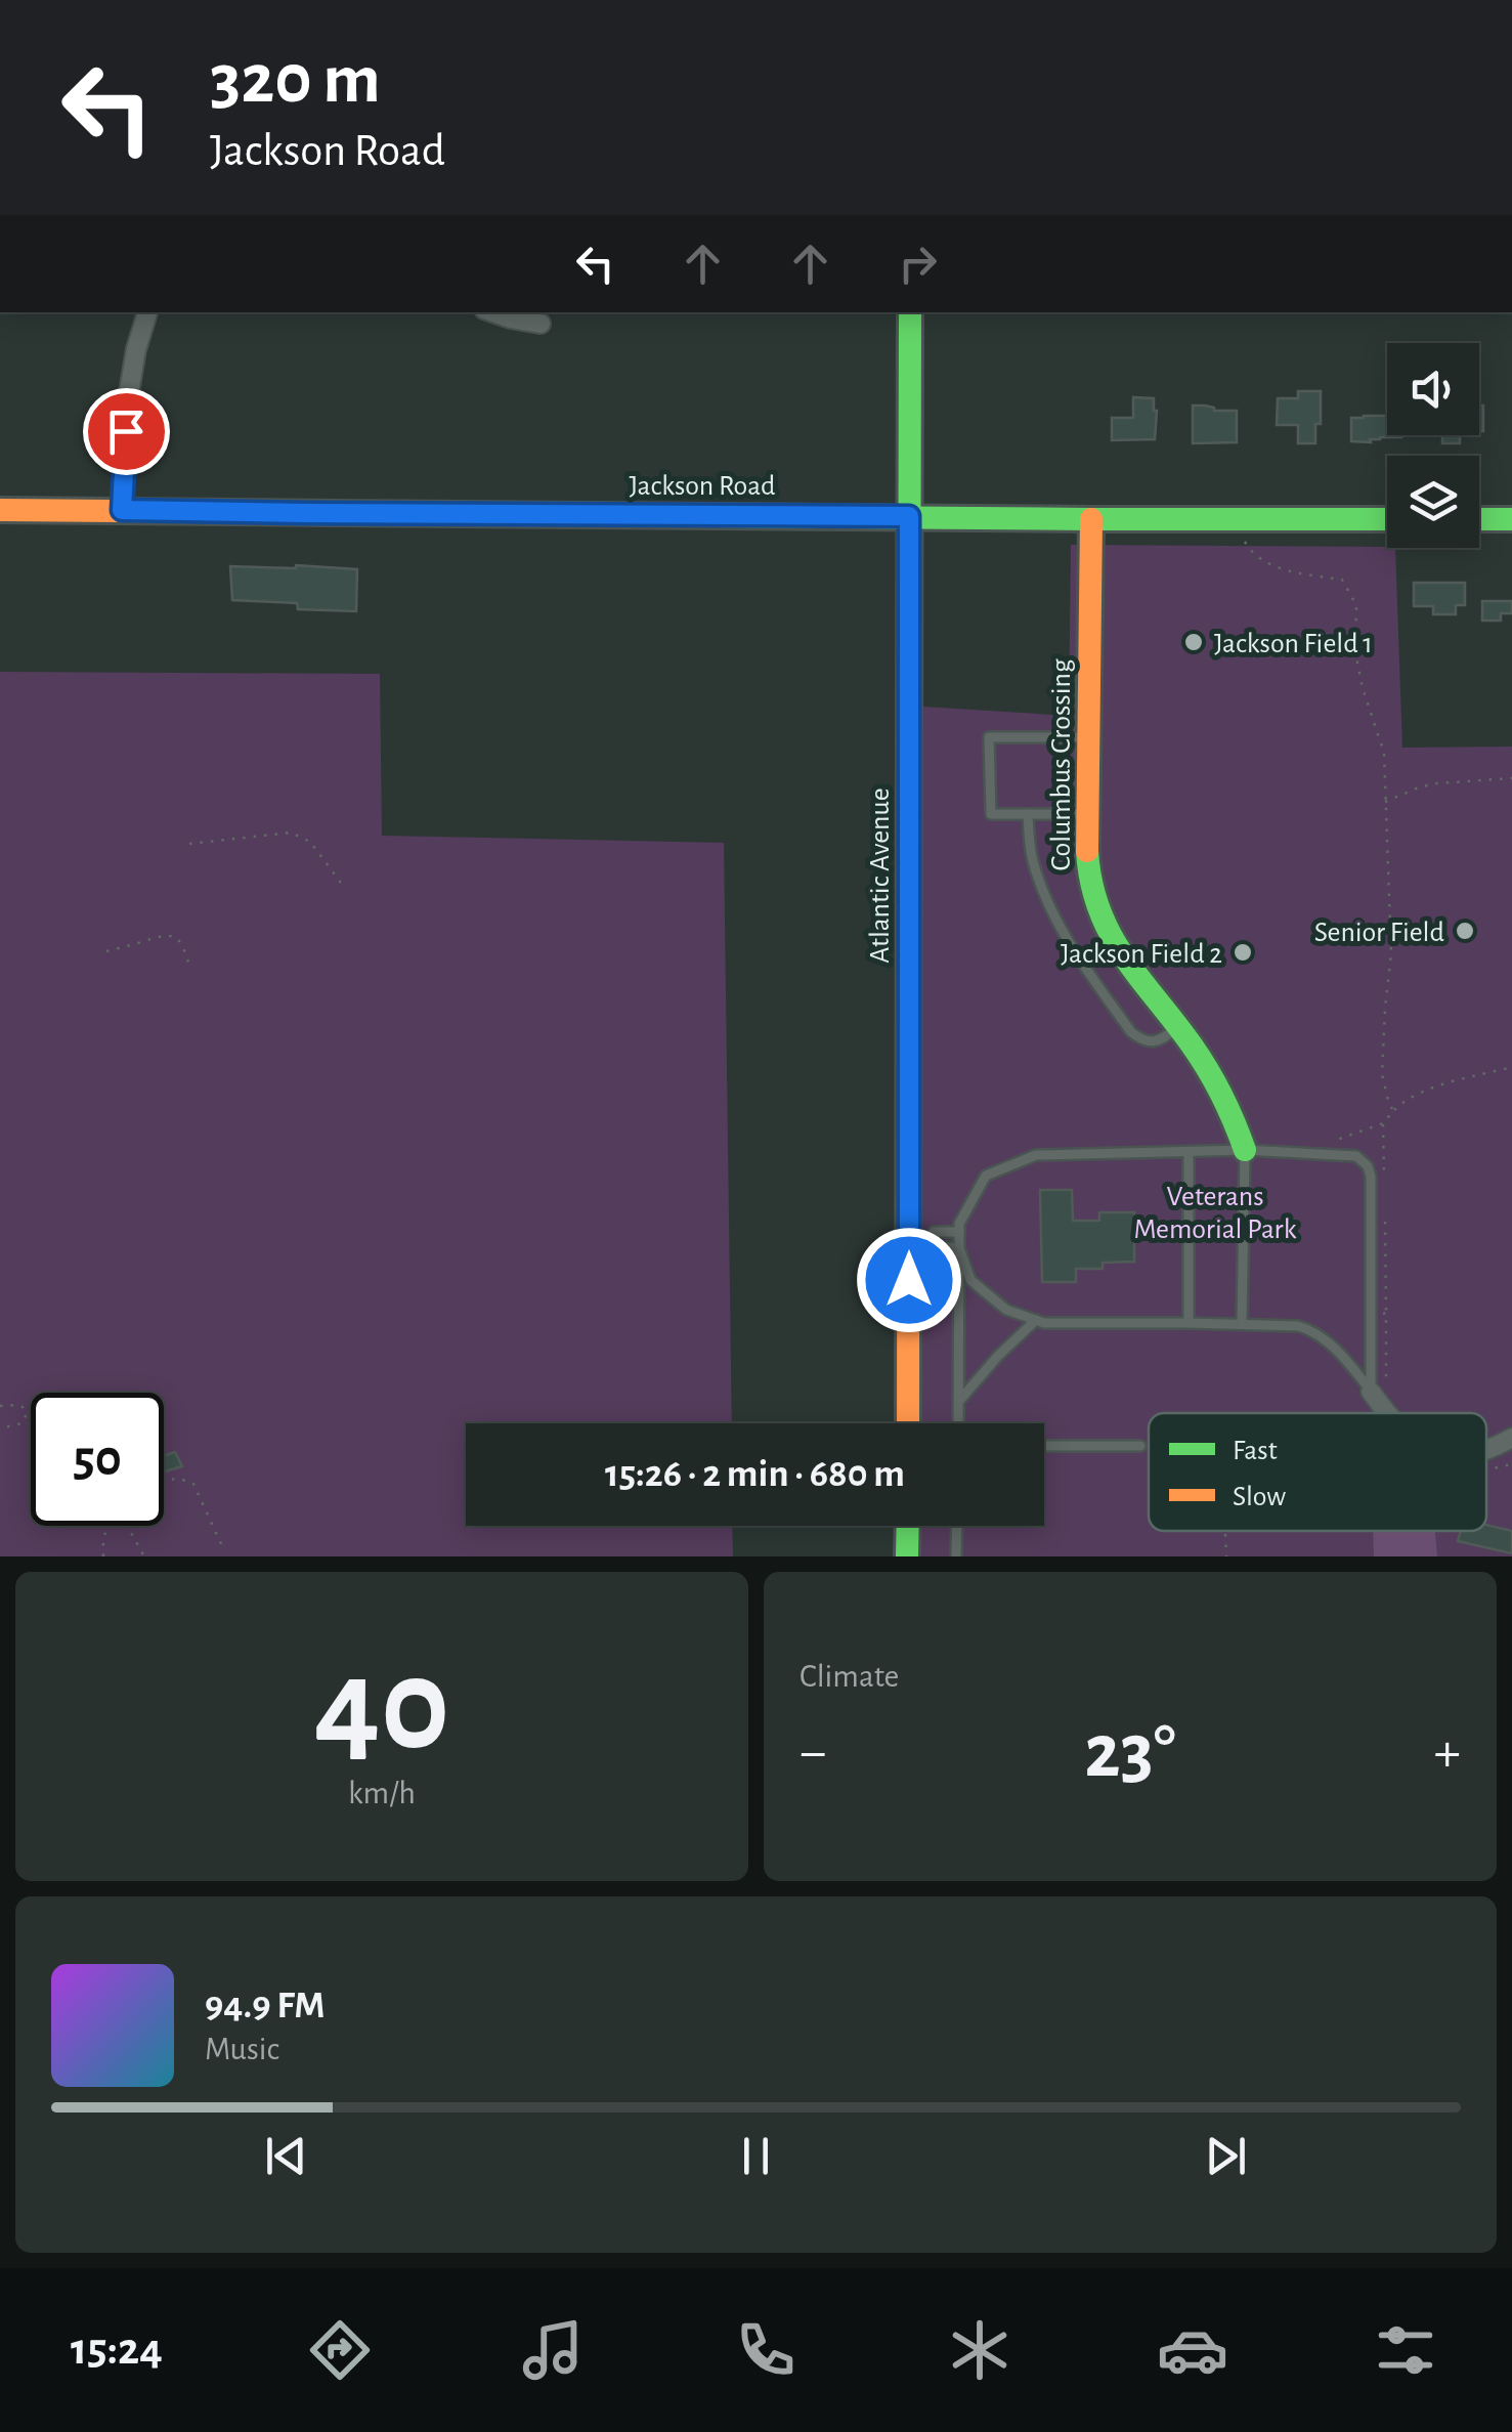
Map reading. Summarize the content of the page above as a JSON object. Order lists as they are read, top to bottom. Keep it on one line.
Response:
{"streets":{"street":["Jackson Road","Columbus Crossing","Atlantic Avenue"]},"crossings":[["Jackson Road","Columbus Crossing"],["Jackson Road","Atlantic Avenue"]],"parks":["Veterans Memorial Park"],"places":["Jackson Field 1","Senior Field","Jackson Field 2"],"legend":["Fast","Slow"],"page":{"turn":["320 m","Jackson Road"],"limit":"50","trip":"15:26 · 2 min · 680 m","tile":[["40","km/h"],"Climate"],"heat":["−","23°","+"],"song":["94.9 FM","Music"],"tabs":"15:24"}}
